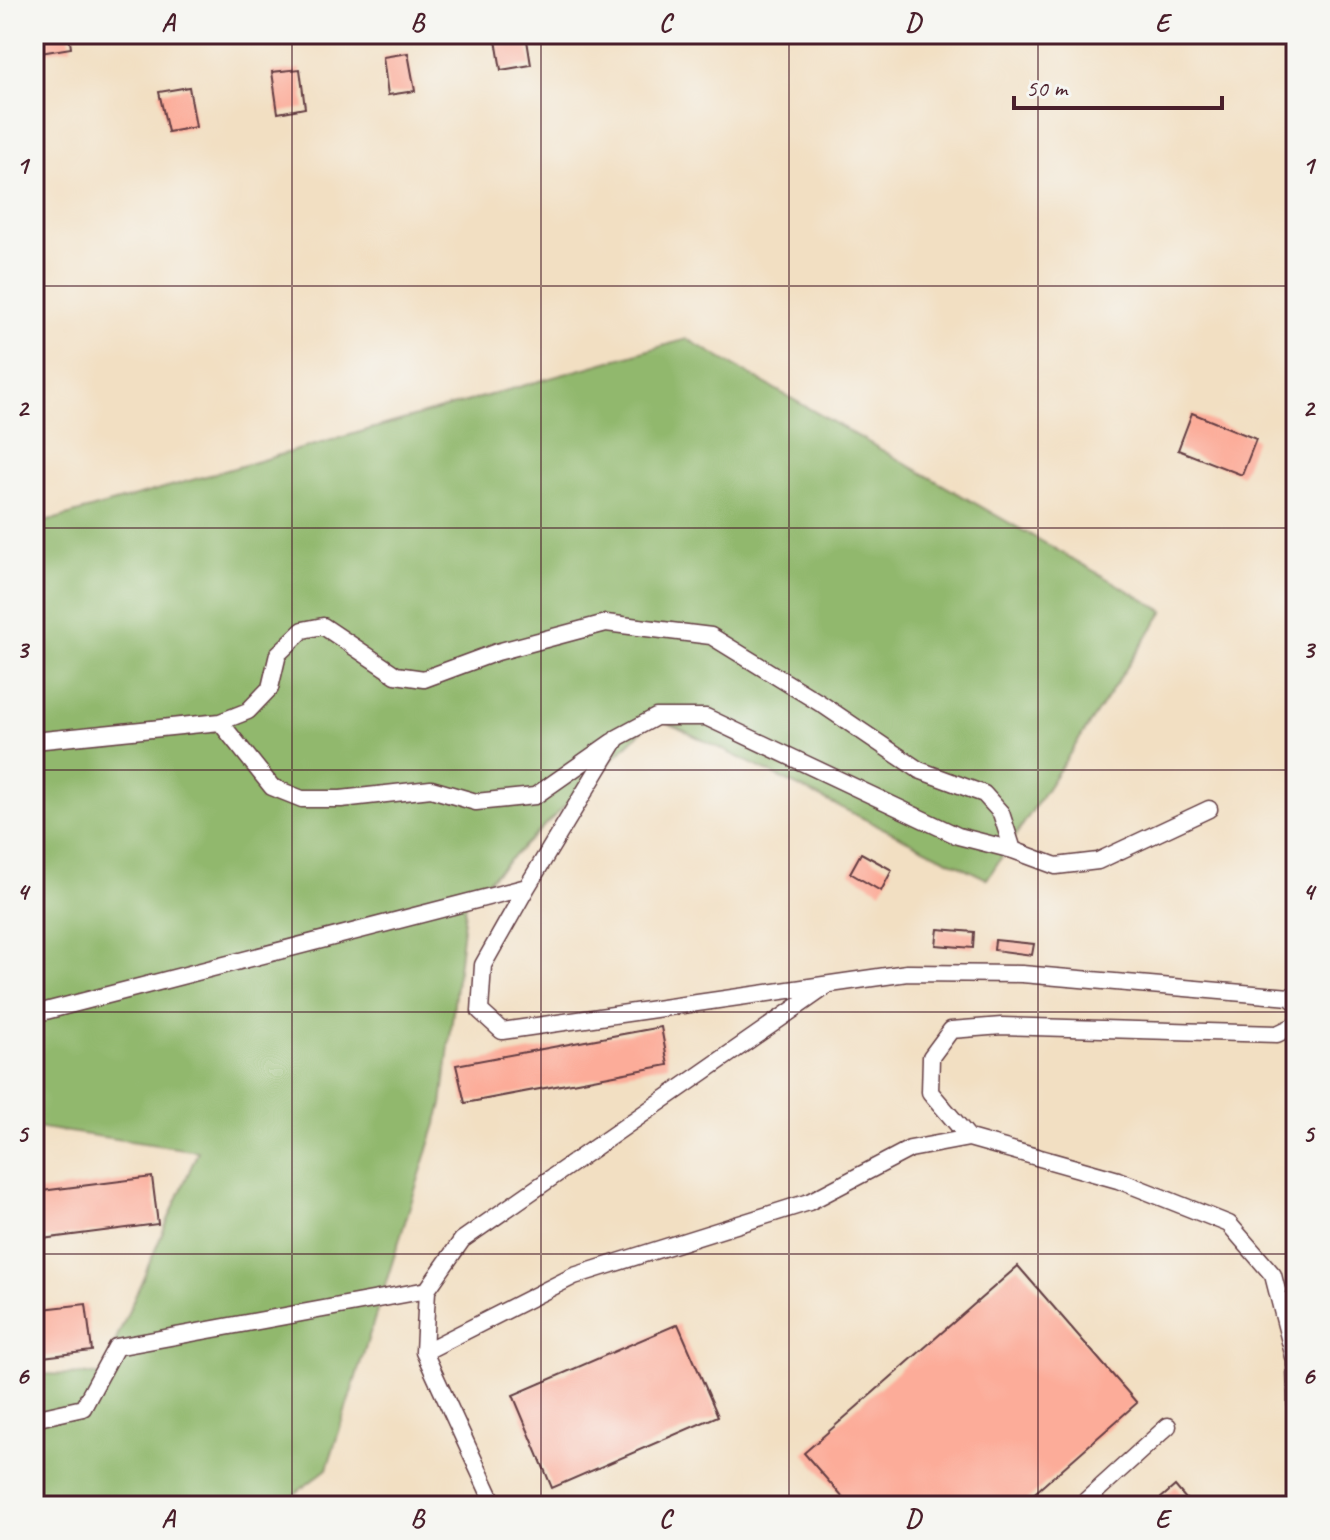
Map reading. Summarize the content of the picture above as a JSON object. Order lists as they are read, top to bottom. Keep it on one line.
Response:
{"scale_bar":"50 m","grid":{"columns":["A","B","C","D","E"],"rows":["1","2","3","4","5","6"]}}
